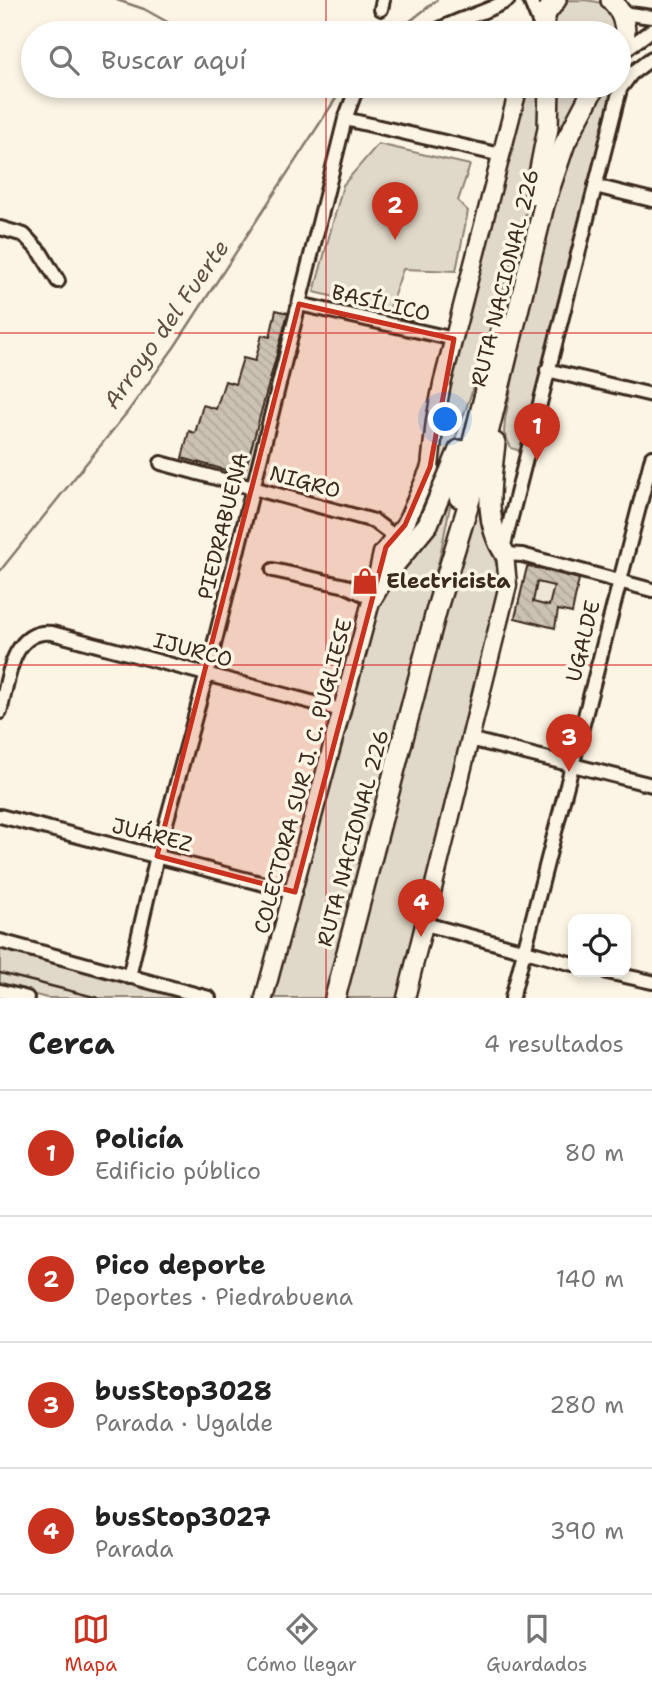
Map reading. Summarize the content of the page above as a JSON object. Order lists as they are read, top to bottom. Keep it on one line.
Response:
{"streets":{"highway":["RUTA NACIONAL 226"],"main road":["COLECTORA SUR J. C. PUGLIESE"],"street":["BASÍLICO","NIGRO","PIEDRABUENA","UGALDE","IJURCO","JUÁREZ"]},"crossings":[["BASÍLICO","PIEDRABUENA"],["BASÍLICO","COLECTORA SUR J. C. PUGLIESE"],["NIGRO","PIEDRABUENA"],["NIGRO","COLECTORA SUR J. C. PUGLIESE"],["PIEDRABUENA","IJURCO"],["PIEDRABUENA","JUÁREZ"],["IJURCO","COLECTORA SUR J. C. PUGLIESE"],["COLECTORA SUR J. C. PUGLIESE","JUÁREZ"]],"water":["Arroyo del Fuerte"],"places":{"shop":["Electricista"]},"page":{"search":"Buscar aquí","pins":["2","1","3","4"],"heading":["Cerca","4 resultados"],"list":[{"mark":"1","name":"Policía","note":"Edificio público","value":"80 m"},{"mark":"2","name":"Pico deporte","note":"Deportes · Piedrabuena","value":"140 m"},{"mark":"3","name":"busStop3028","note":"Parada · Ugalde","value":"280 m"},{"mark":"4","name":"busStop3027","note":"Parada","value":"390 m"}],"nav":["Mapa","Cómo llegar","Guardados"]}}
